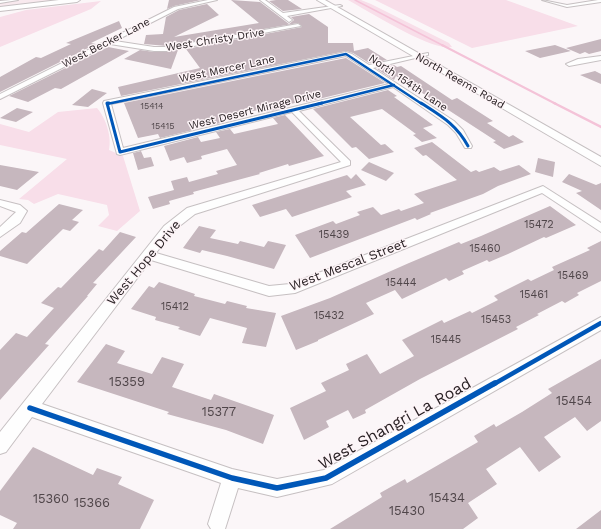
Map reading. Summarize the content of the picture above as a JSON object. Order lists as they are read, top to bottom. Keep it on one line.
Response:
{"streets":{"main road":["North Reems Road"],"street":["West Christy Drive","West Becker Lane","West Mercer Lane","North 154th Lane","West Desert Mirage Drive","West Hope Drive","West Mescal Street","West Shangri La Road"]},"crossings":[["West Christy Drive","West Becker Lane"],["West Mercer Lane","North 154th Lane"],["West Mercer Lane","West Desert Mirage Drive"],["North 154th Lane","West Desert Mirage Drive"],["West Desert Mirage Drive","West Hope Drive"],["West Hope Drive","West Mescal Street"],["West Hope Drive","West Shangri La Road"]],"house_numbers":["15414","15415","15472","15439","15460","15469","15444","15461","15412","15432","15453","15445","15359","15454","15377","15434","15360","15366","15430"]}
